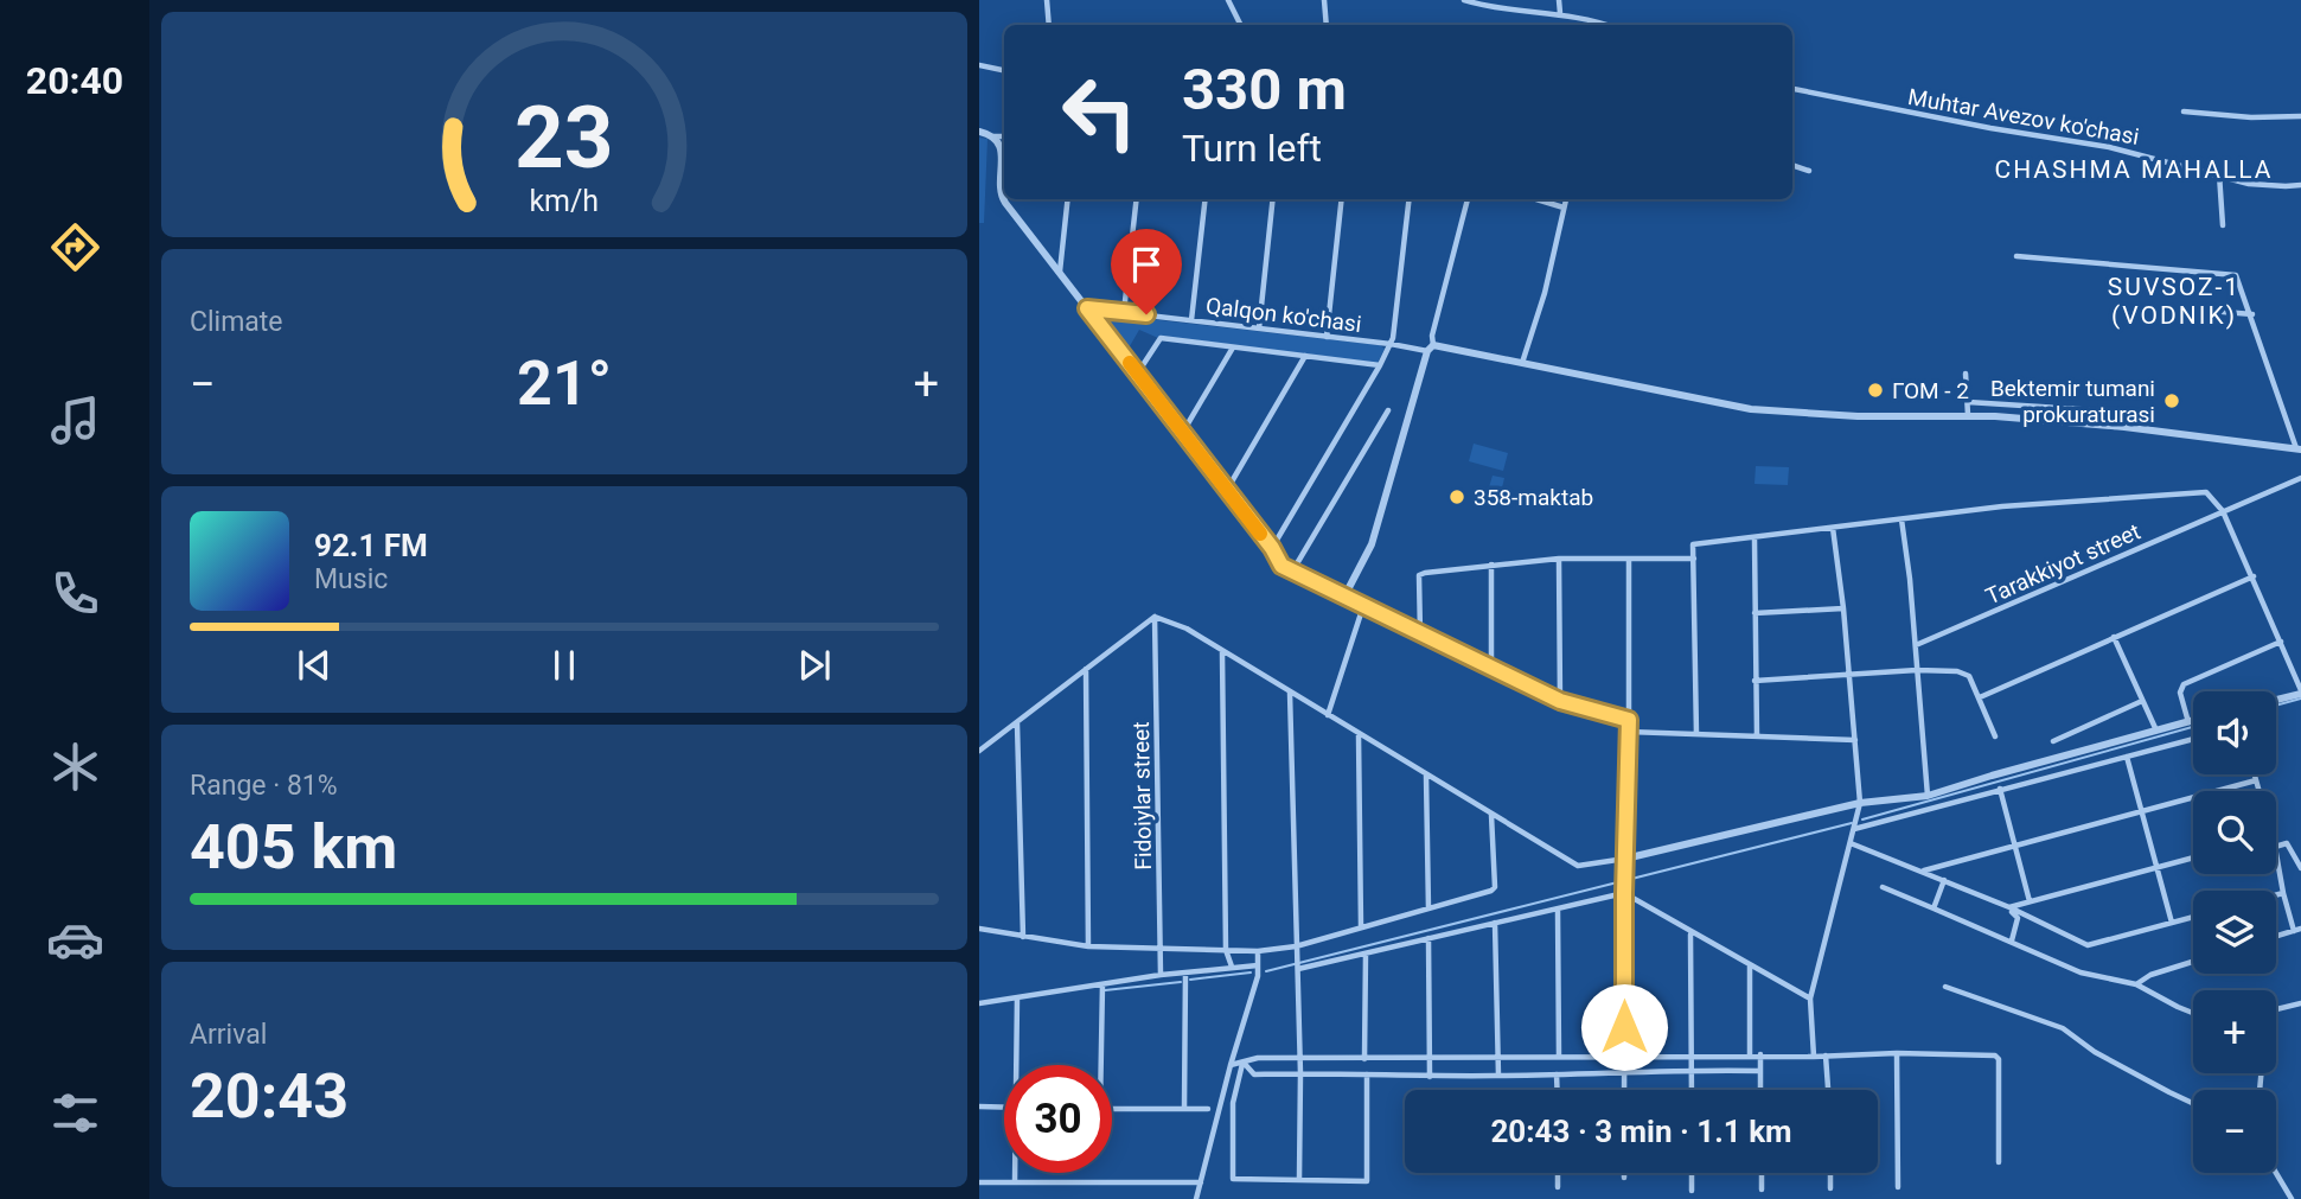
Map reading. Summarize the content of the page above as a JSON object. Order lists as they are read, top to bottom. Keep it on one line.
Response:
{"streets":{"street":["Muhtar Avezov ko'chasi","Qalqon ko'chasi","Tarakkiyot street","Fidoiylar street"]},"districts":["CHASHMA MAHALLA","SUVSOZ-1 (VODNIK)"],"places":["ГОМ - 2","Bektemir tumani prokuraturasi","358-maktab"],"page":{"tabs":"20:40","turn":["330 m","Turn left"],"tile":["Climate",["Range · 81%","405 km"],["Arrival","20:43"]],"heat":["−","21°","+"],"song":["92.1 FM","Music"],"map_buttons":["+","−"],"limit":"30","trip":"20:43 · 3 min · 1.1 km","gauge":["23","km/h"]}}
